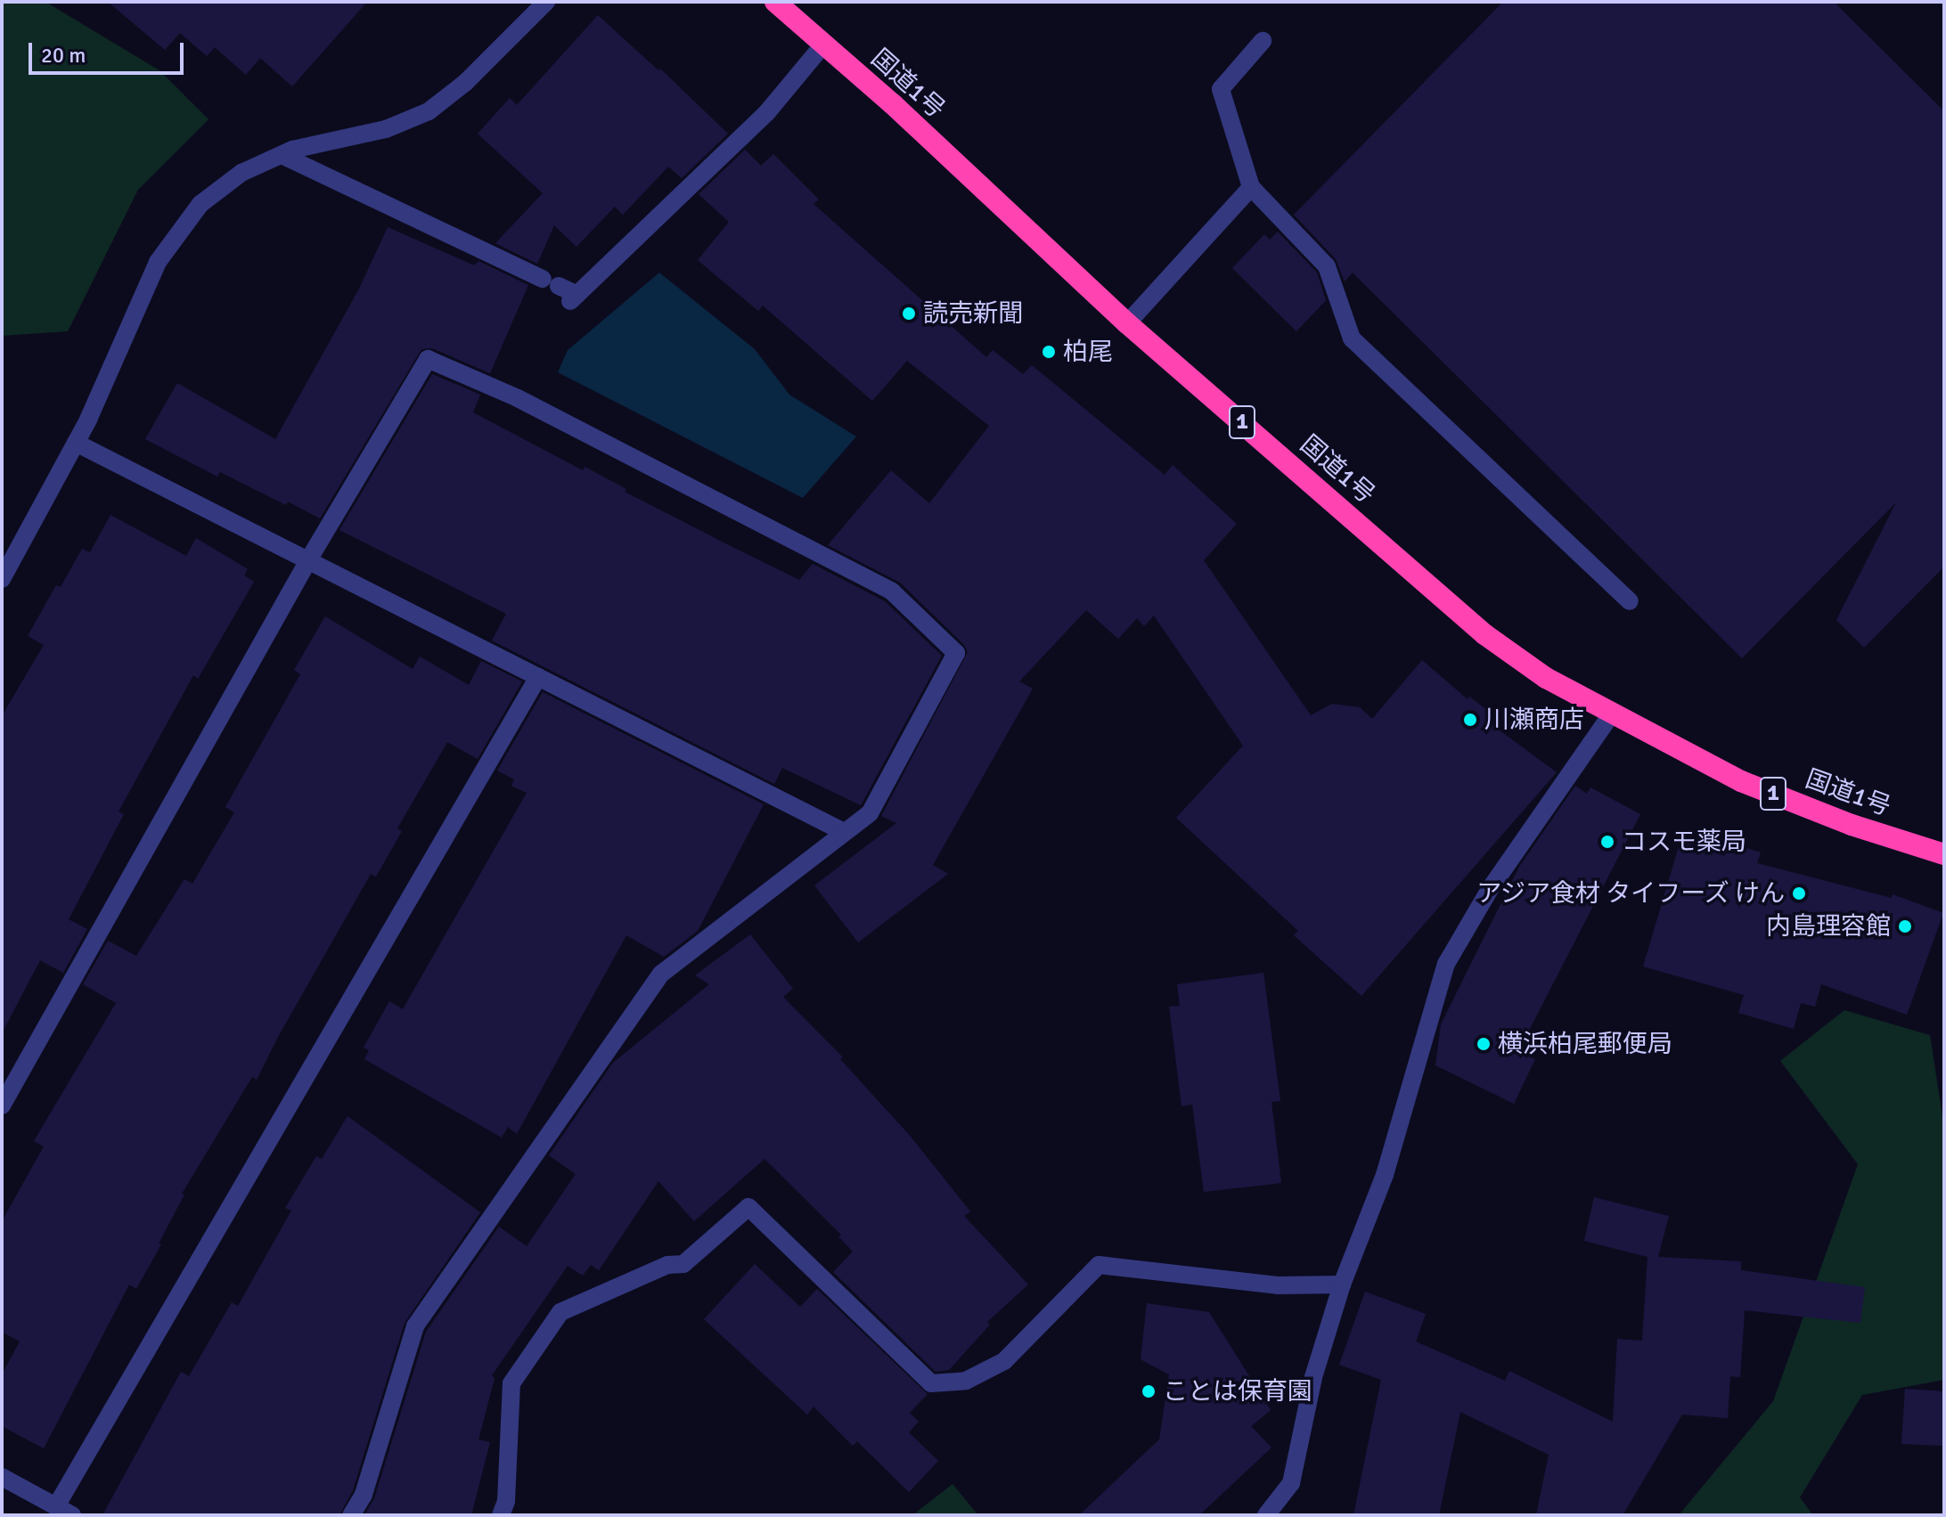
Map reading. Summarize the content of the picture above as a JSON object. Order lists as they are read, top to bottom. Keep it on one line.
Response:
{"streets":{"highway":["国道1号","1"]},"places":["読売新聞","柏尾","川瀬商店","コスモ薬局","アジア食材 タイフーズ けん","内島理容館","横浜柏尾郵便局","ことは保育園"],"scale_bar":"20 m"}
